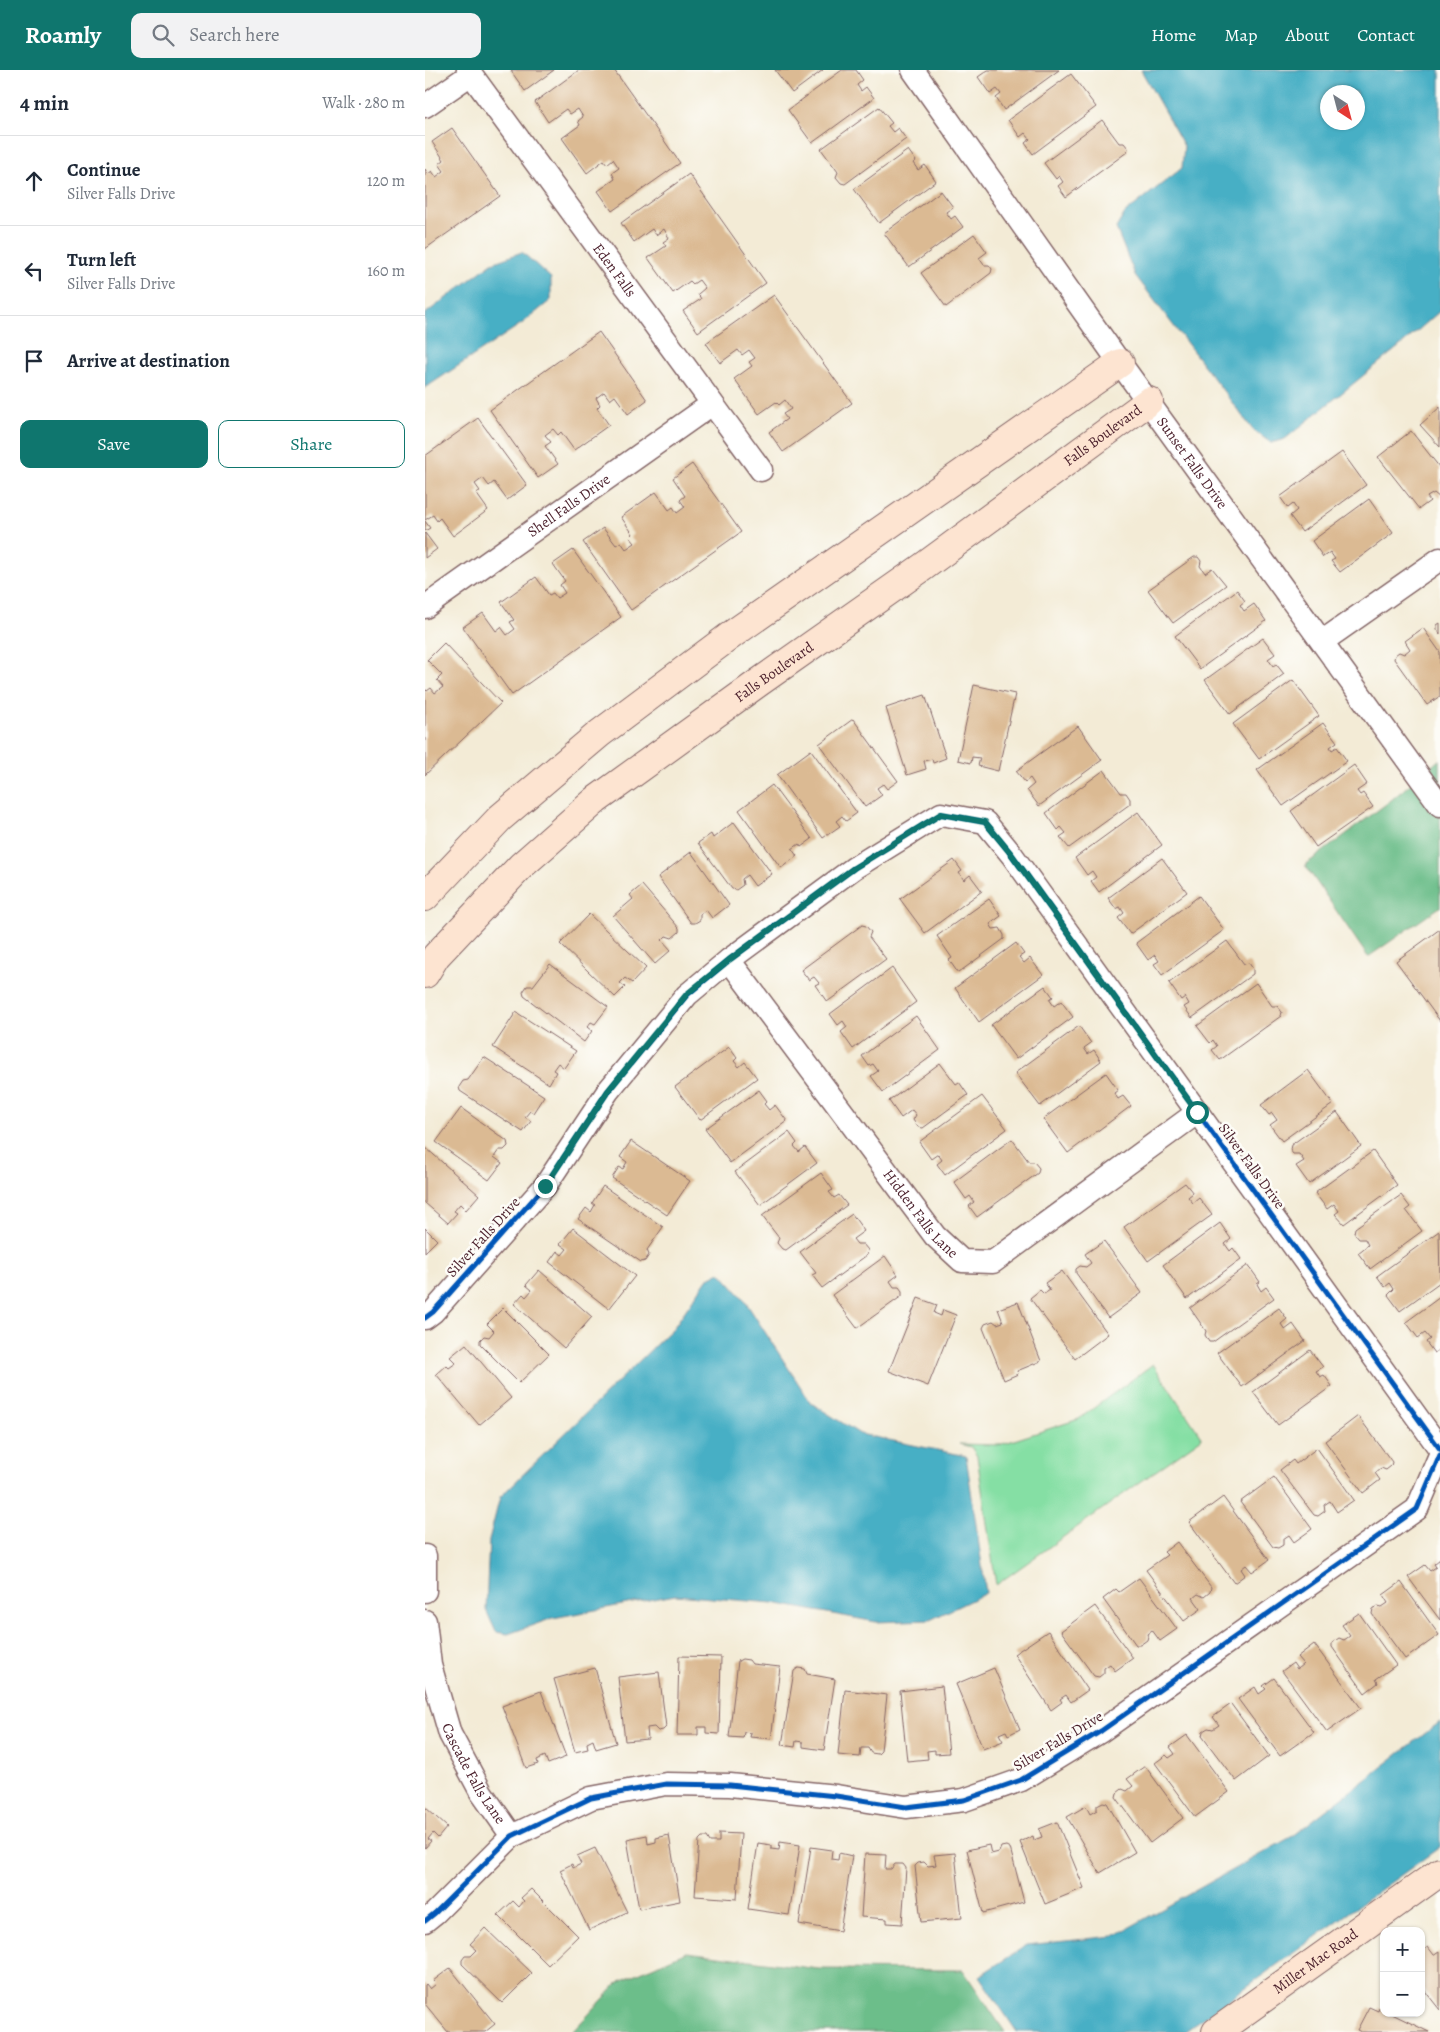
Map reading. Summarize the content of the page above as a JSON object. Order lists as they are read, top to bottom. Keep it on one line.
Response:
{"streets":{"street":["Eden Falls","Falls Boulevard","Sunset Falls Drive","Shell Falls Drive","Silver Falls Drive","Hidden Falls Lane","Cascade Falls Lane","Miller Mac Road"]},"crossings":[["Eden Falls","Shell Falls Drive"],["Falls Boulevard","Sunset Falls Drive"],["Silver Falls Drive","Hidden Falls Lane"],["Silver Falls Drive","Cascade Falls Lane"]],"north":"bottom right","page":{"header":"Roamly","search":"Search here","nav":["Home","Map","About","Contact"],"heading":["4 min","Walk · 280 m"],"list":[["Continue","Silver Falls Drive","120 m"],["Turn left","Silver Falls Drive","160 m"],"Arrive at destination"],"buttons":["Save","Share"],"map_buttons":["+","−"]}}
